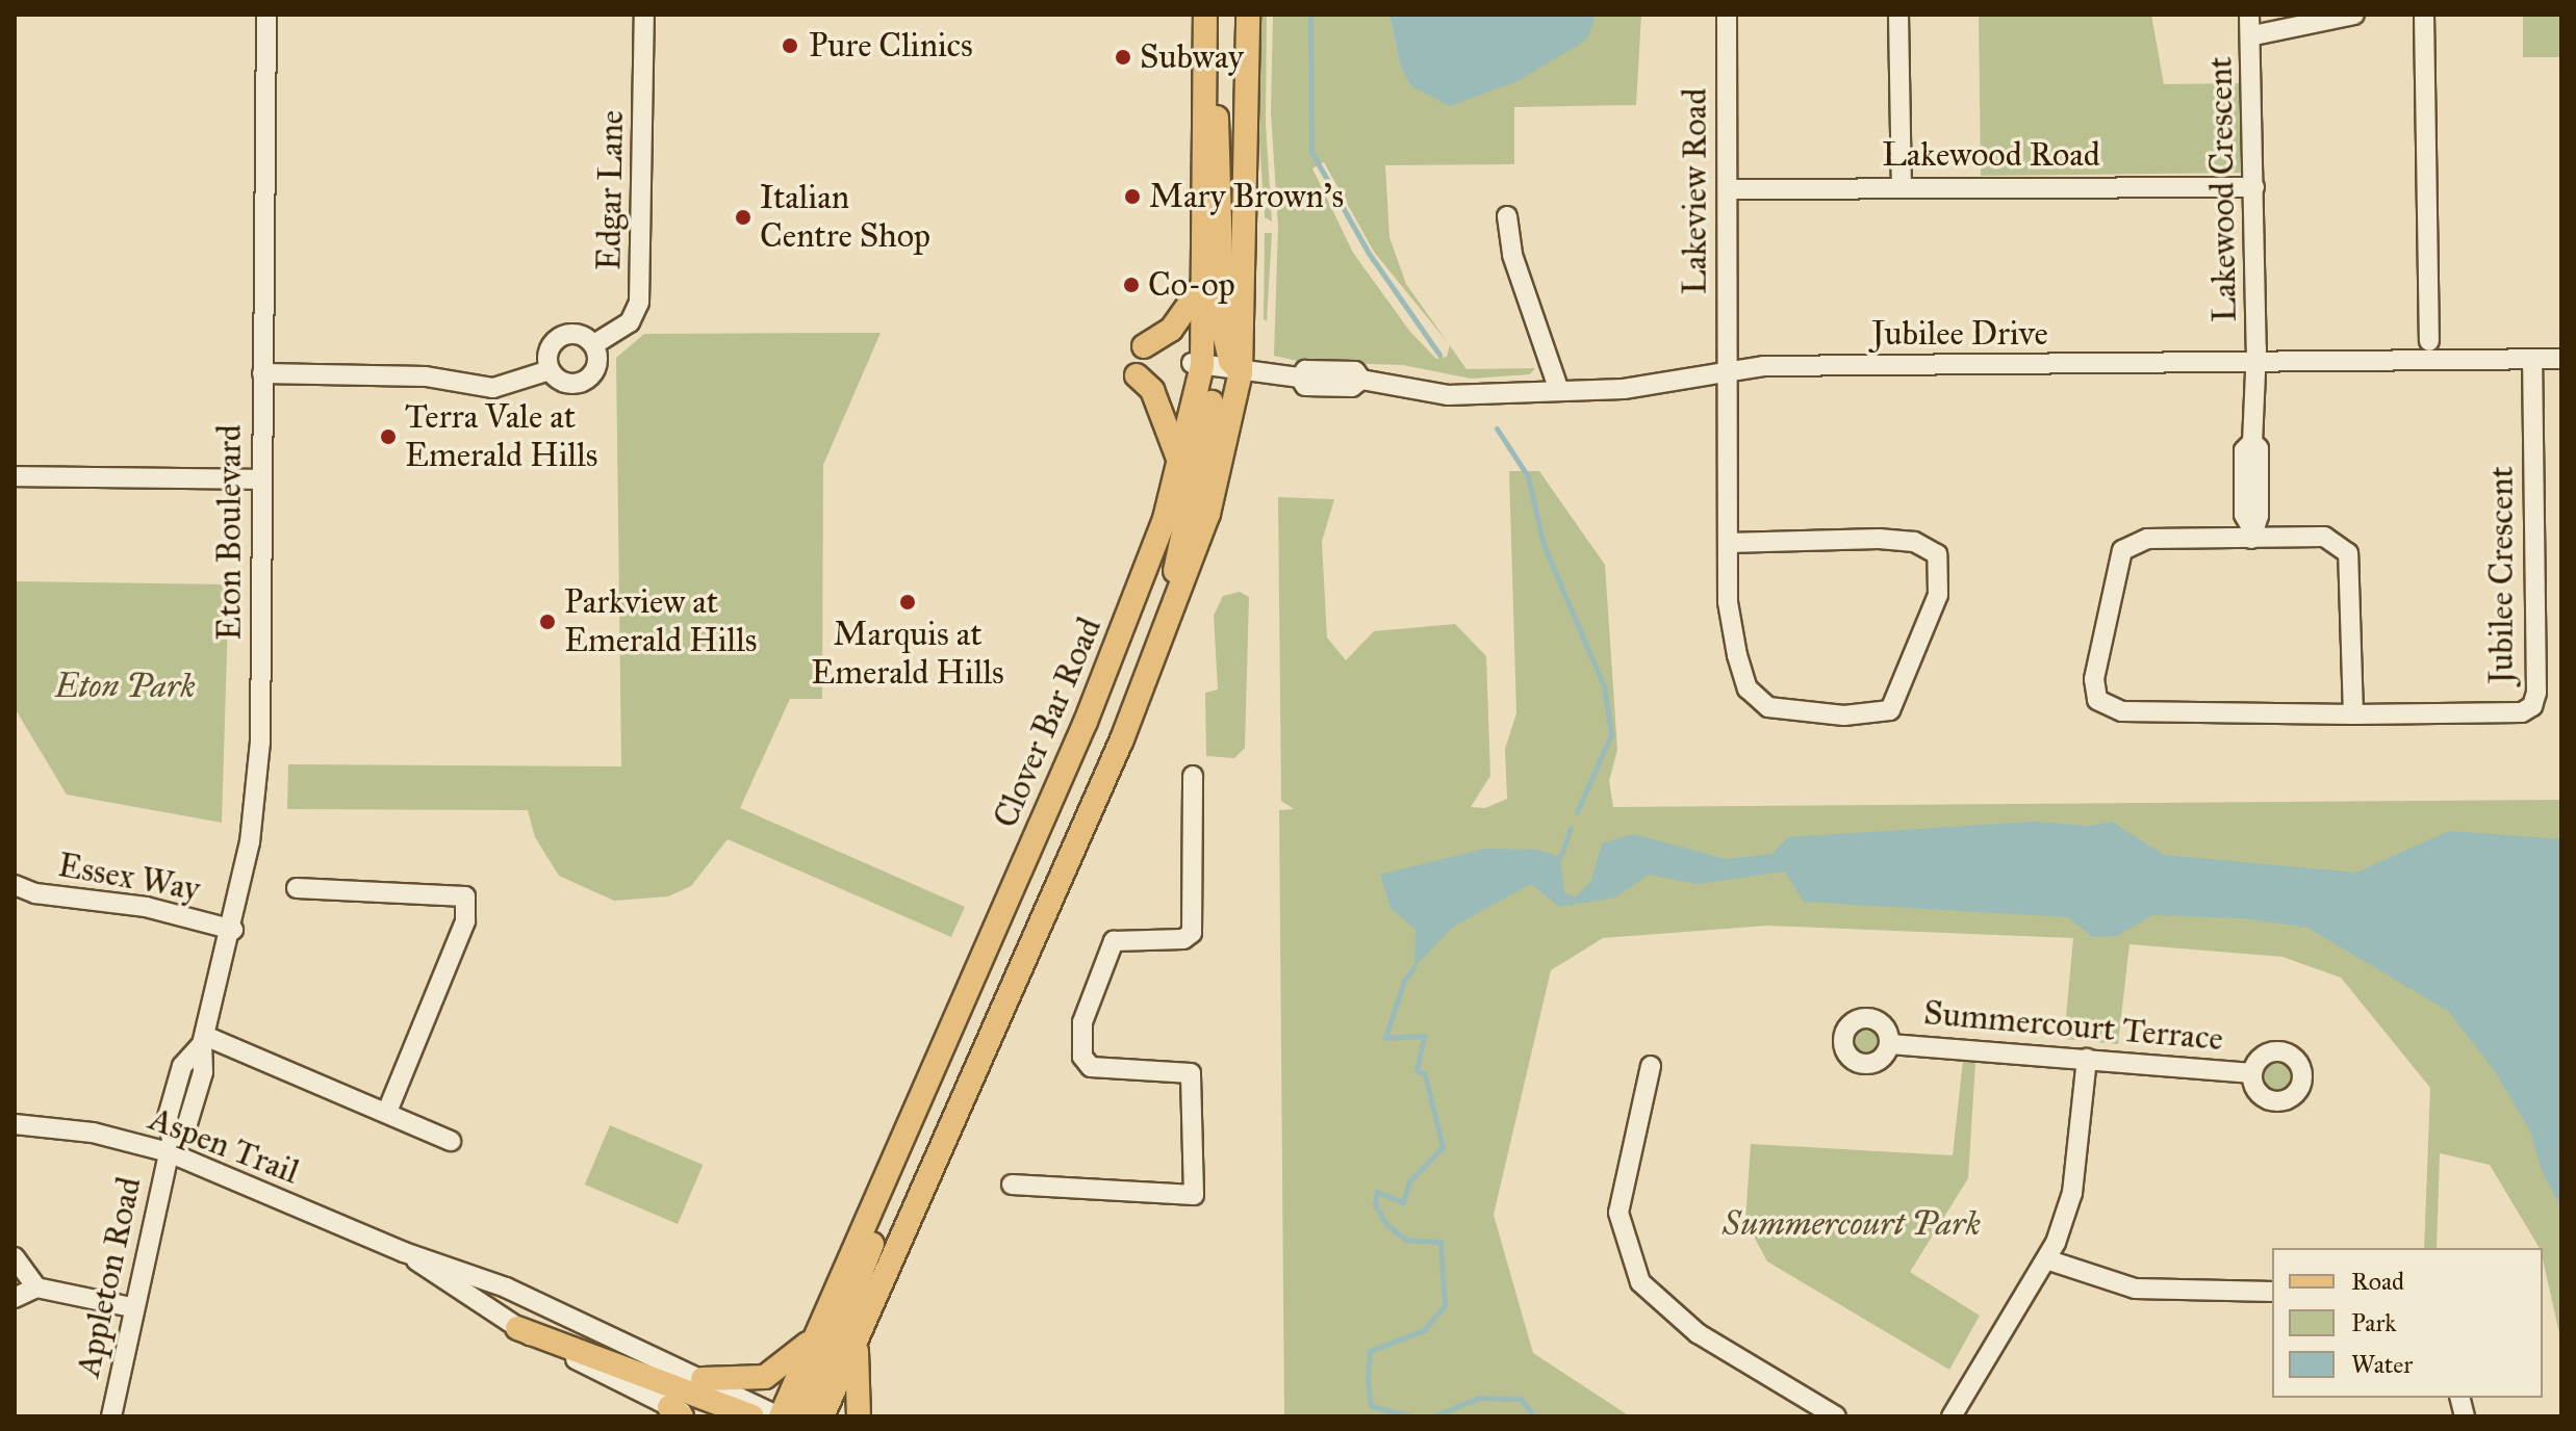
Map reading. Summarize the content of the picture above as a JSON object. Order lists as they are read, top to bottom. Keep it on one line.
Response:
{"streets":{"main road":["Clover Bar Road"],"street":["Lakewood Road","Lakewood Crescent","Edgar Lane","Lakeview Road","Jubilee Drive","Eton Boulevard","Jubilee Crescent","Essex Way","Summercourt Terrace","Aspen Trail","Appleton Road"]},"crossings":[["Lakewood Road","Lakewood Crescent"],["Lakewood Road","Lakeview Road"],["Lakewood Crescent","Jubilee Drive"],["Lakeview Road","Jubilee Drive"],["Jubilee Drive","Jubilee Crescent"],["Eton Boulevard","Essex Way"],["Eton Boulevard","Aspen Trail"],["Eton Boulevard","Appleton Road"],["Clover Bar Road","Aspen Trail"],["Aspen Trail","Appleton Road"]],"parks":["Eton Park","Summercourt Park"],"places":["Pure Clinics","Subway","Mary Brown's","Italian Centre Shop","Co-op","Terra Vale at Emerald Hills","Marquis at Emerald Hills","Parkview at Emerald Hills"],"legend":["Road","Park","Water"]}
